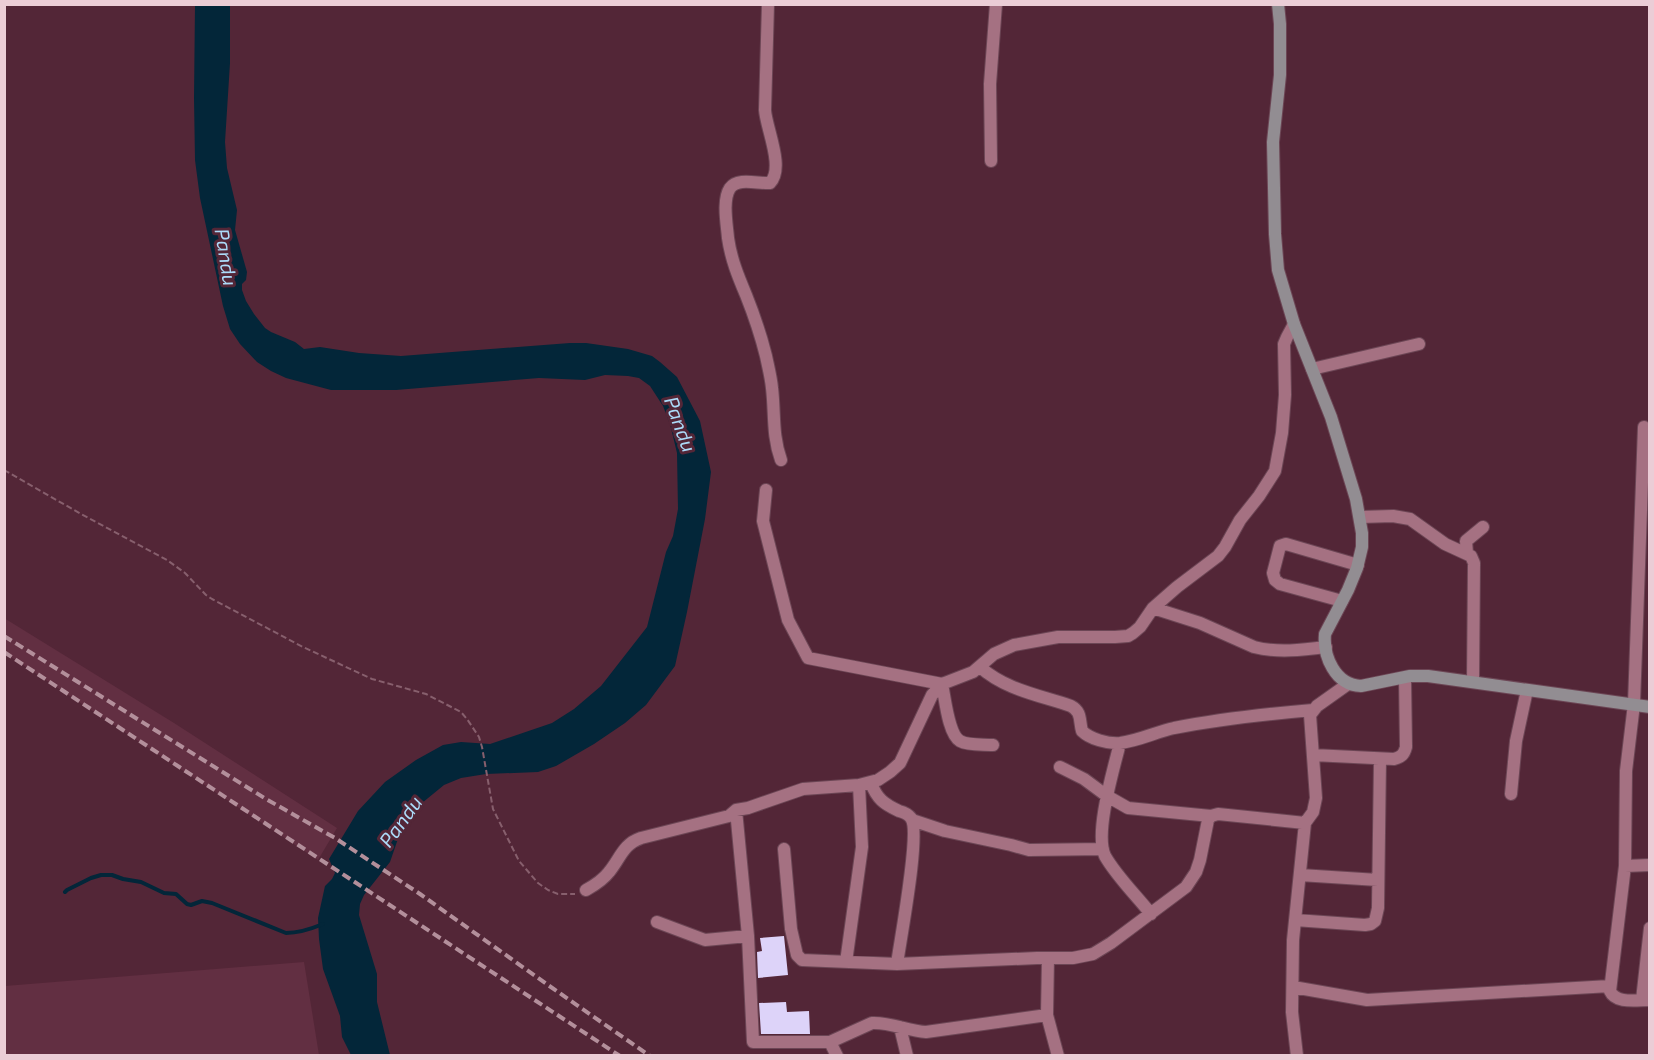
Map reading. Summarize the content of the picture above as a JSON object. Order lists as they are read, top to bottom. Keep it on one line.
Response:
{"water":["Pandu"]}
